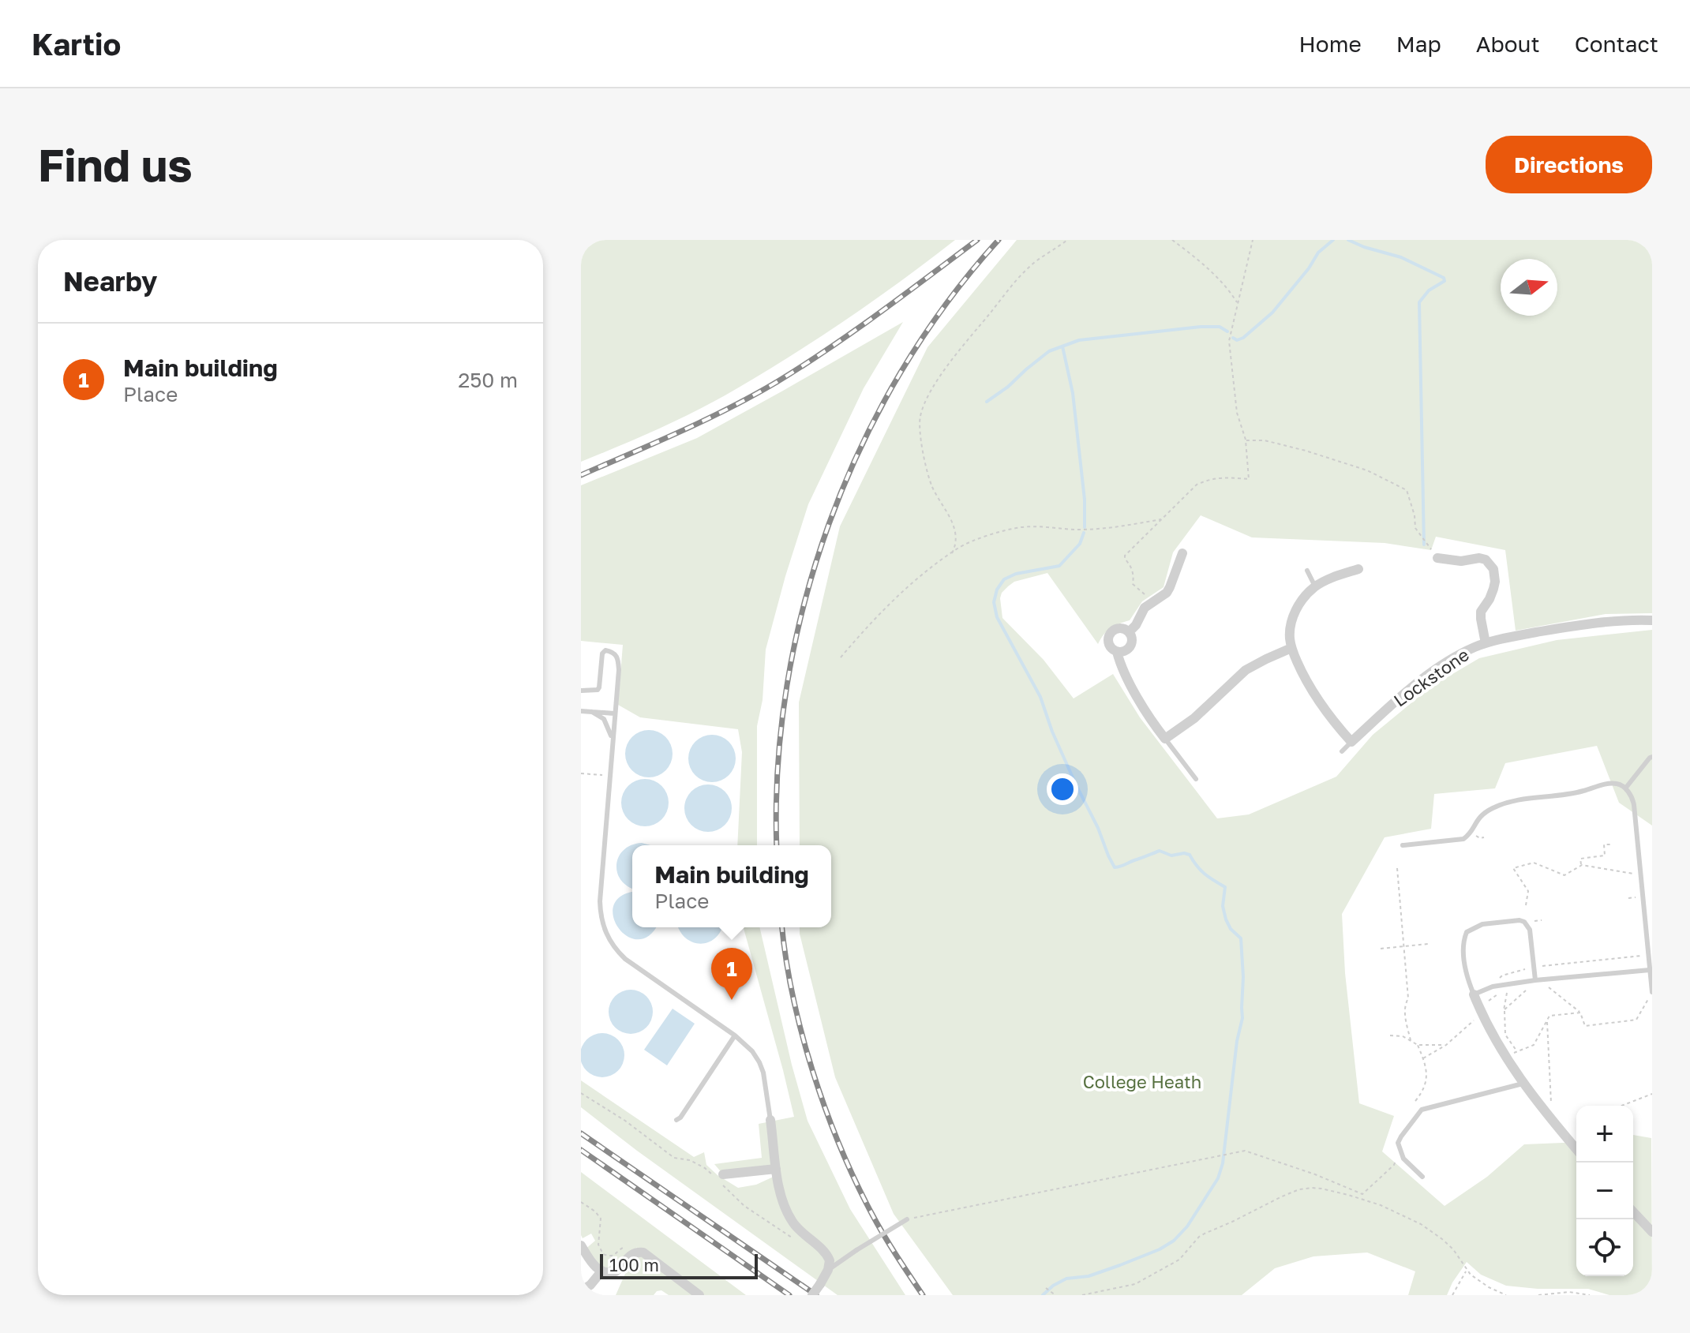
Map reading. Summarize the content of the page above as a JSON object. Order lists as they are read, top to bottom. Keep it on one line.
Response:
{"streets":{"street":["Lockstone"]},"parks":["College Heath"],"scale_bar":"100 m","north":"right","page":{"header":"Kartio","nav":["Home","Map","About","Contact"],"buttons":"Directions","title":"Find us","heading":"Nearby","list":[{"mark":"1","name":"Main building","note":"Place","value":"250 m"}],"popup":["Main building","Place"],"pins":"1","map_buttons":["+","−"],"scale":"100 m"}}
